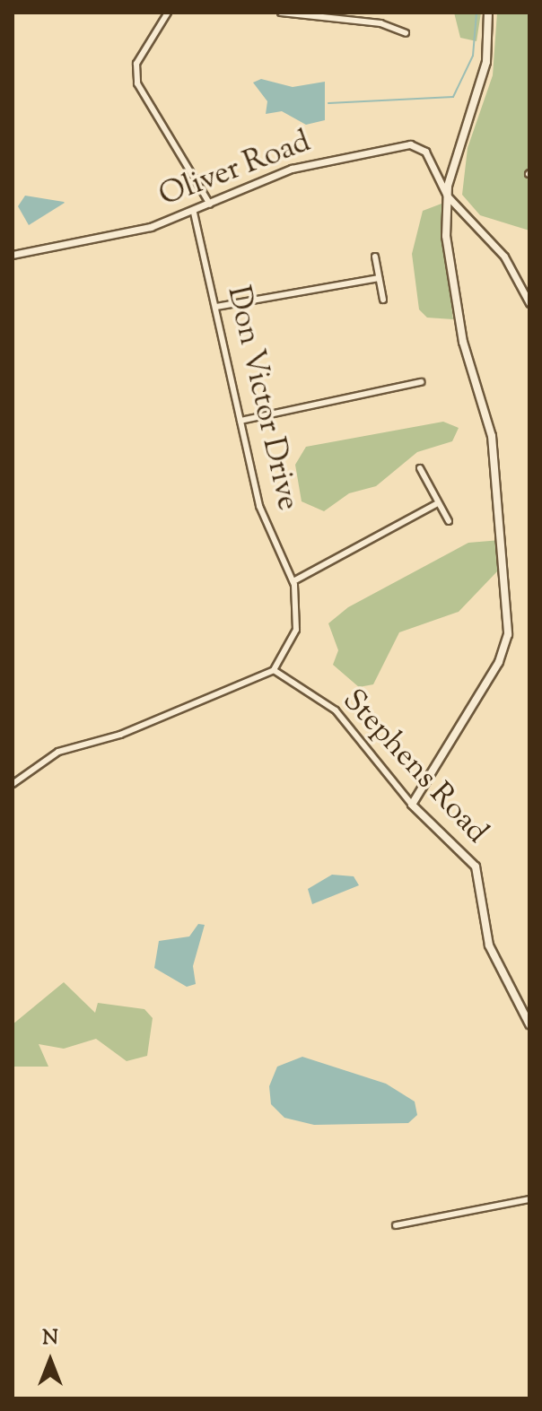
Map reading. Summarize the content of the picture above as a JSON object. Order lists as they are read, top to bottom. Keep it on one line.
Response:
{"streets":{"main road":["Stephens Road"],"street":["Oliver Road","Don Victor Drive"]},"crossings":[["Oliver Road","Don Victor Drive"],["Don Victor Drive","Stephens Road"]],"north":"top"}
